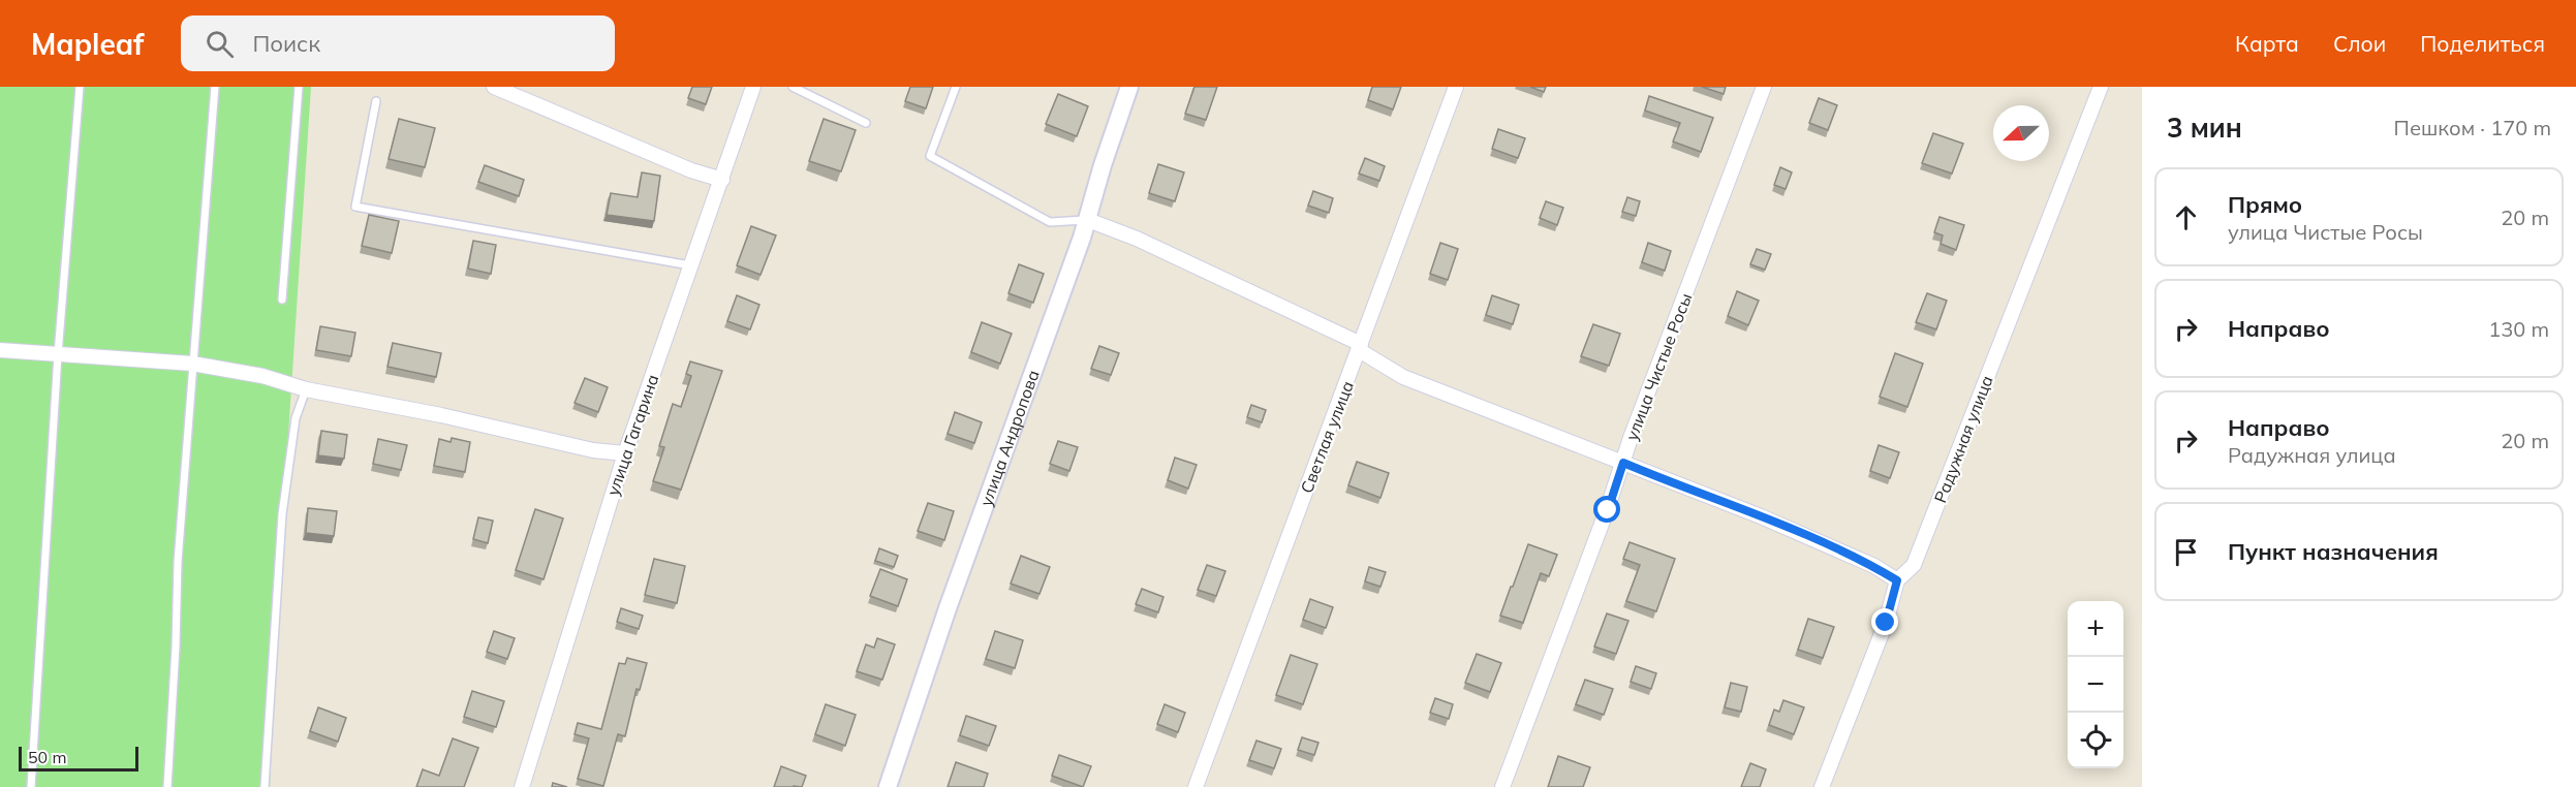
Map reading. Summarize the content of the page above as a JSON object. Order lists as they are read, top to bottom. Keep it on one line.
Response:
{"streets":{"street":["улица Чистые Росы","улица Гагарина","улица Андропова","Светлая улица","Радужная улица"]},"scale_bar":"50 m","north":"left","page":{"header":"Mapleaf","search":"Поиск","nav":["Карта","Слои","Поделиться"],"heading":["3 мин","Пешком · 170 m"],"list":[["Прямо","улица Чистые Росы","20 m"],["Направо","130 m"],["Направо","Радужная улица","20 m"],"Пункт назначения"],"map_buttons":["+","−"],"scale":"50 m"}}
